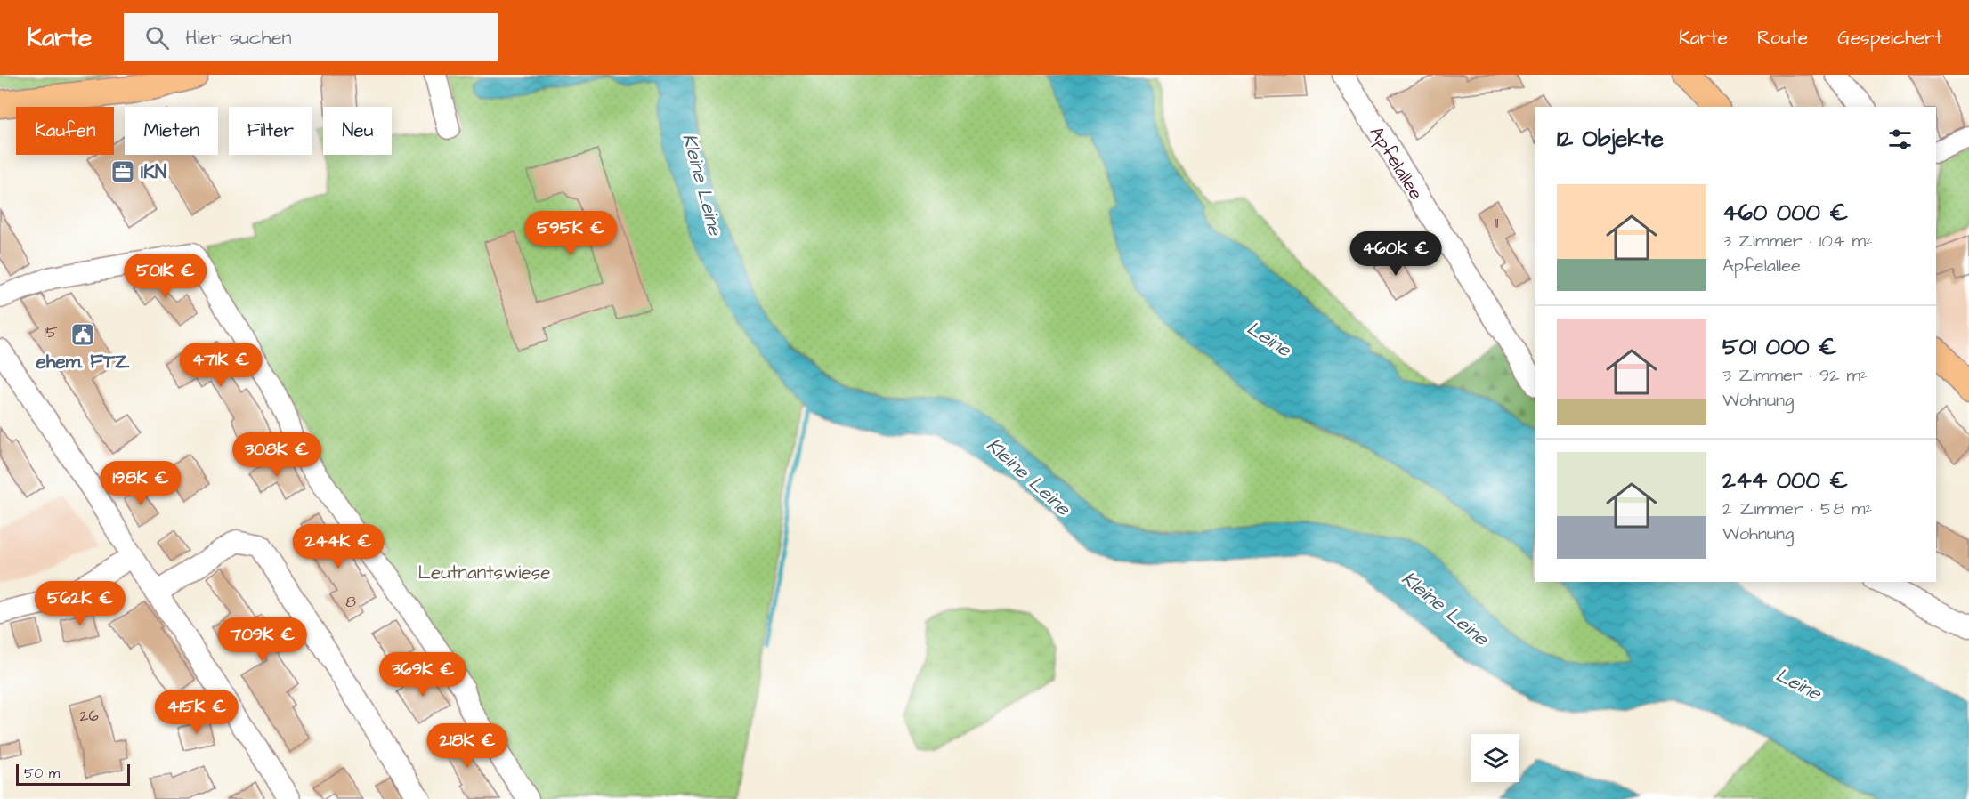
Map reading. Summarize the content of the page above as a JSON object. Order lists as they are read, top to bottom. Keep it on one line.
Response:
{"streets":{"street":["Apfelallee"]},"water":["Kleine Leine","Leine"],"parks":["Leutnantswiese"],"places":{"office":["IKN"],"public building":["ehem. FTZ"]},"house_numbers":["11","15","8","26"],"scale_bar":"50 m","page":{"header":"Karte","search":"Hier suchen","nav":["Karte","Route","Gespeichert"],"chip":["Kaufen","Mieten","Filter","Neu"],"heading":"12 Objekte","list":[{"name":"460 000 €","note":"3 Zimmer · 104 m² · Apfelallee"},{"name":"501 000 €","note":"3 Zimmer · 92 m² · Wohnung"},{"name":"244 000 €","note":"2 Zimmer · 58 m² · Wohnung"}],"price":["595K €","460K €","501K €","471K €","308K €","198K €","244K €","562K €","709K €","369K €","415K €","218K €"],"scale":"50 m"}}
